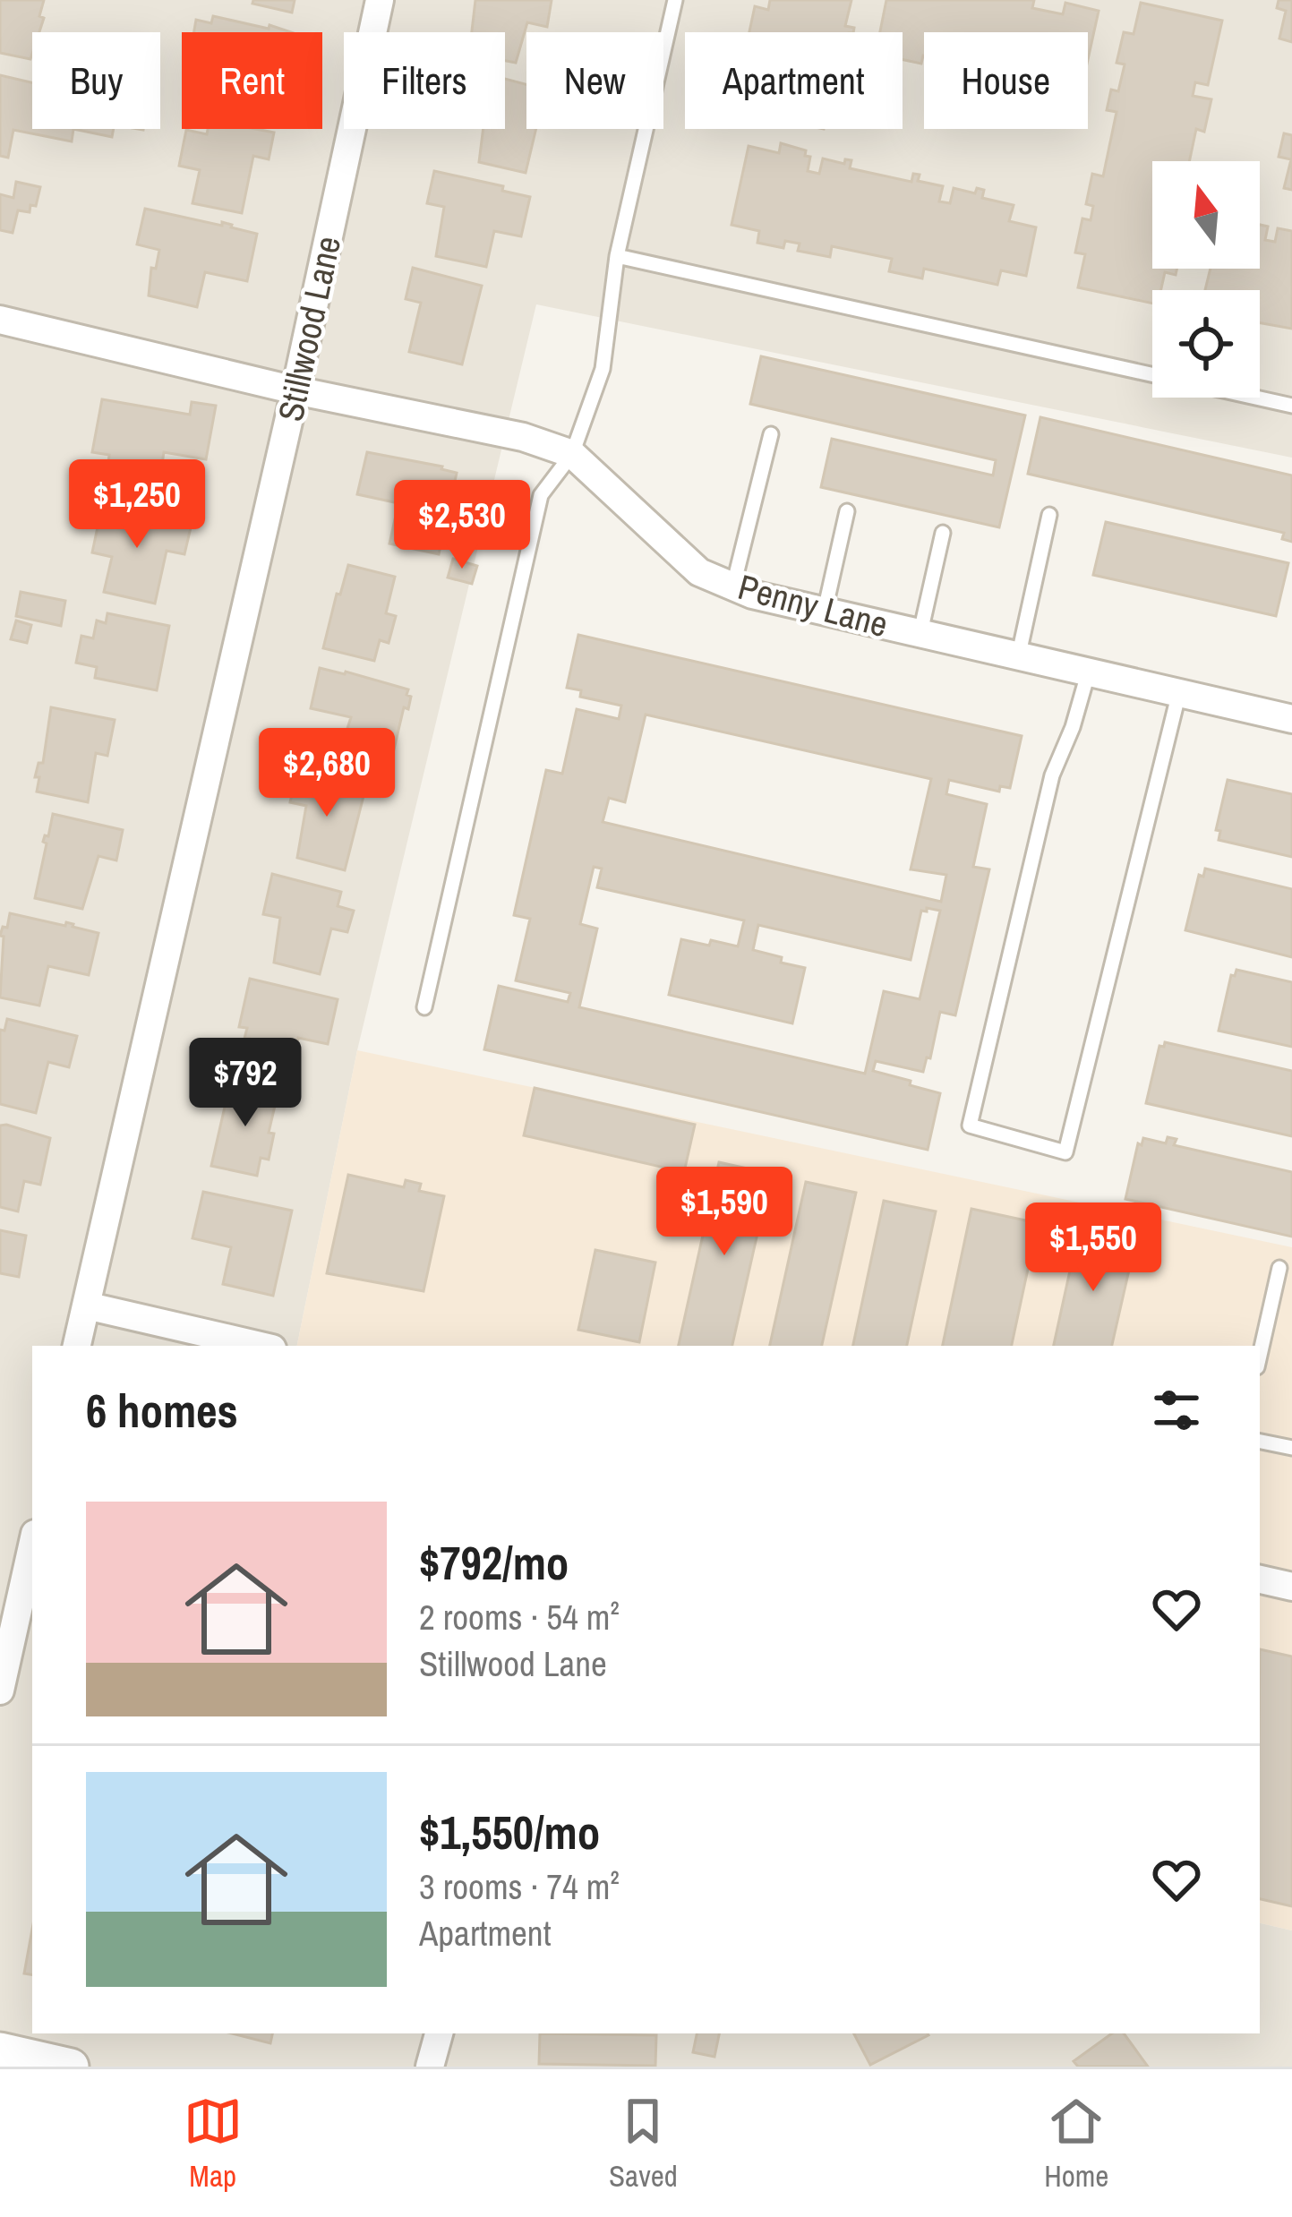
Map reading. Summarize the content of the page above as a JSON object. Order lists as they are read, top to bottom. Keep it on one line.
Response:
{"streets":{"street":["Stillwood Lane","Penny Lane"]},"crossings":[["Stillwood Lane","Penny Lane"]],"north":"top","page":{"chip":["Buy","Rent","Filters","New","Apartment","House"],"price":["$1,250","$2,530","$2,680","$792","$1,590","$1,550"],"heading":"6 homes","list":[{"name":"$792/mo","note":"2 rooms · 54 m² · Stillwood Lane"},{"name":"$1,550/mo","note":"3 rooms · 74 m² · Apartment"}],"tabs":["Map","Saved","Home"]}}
